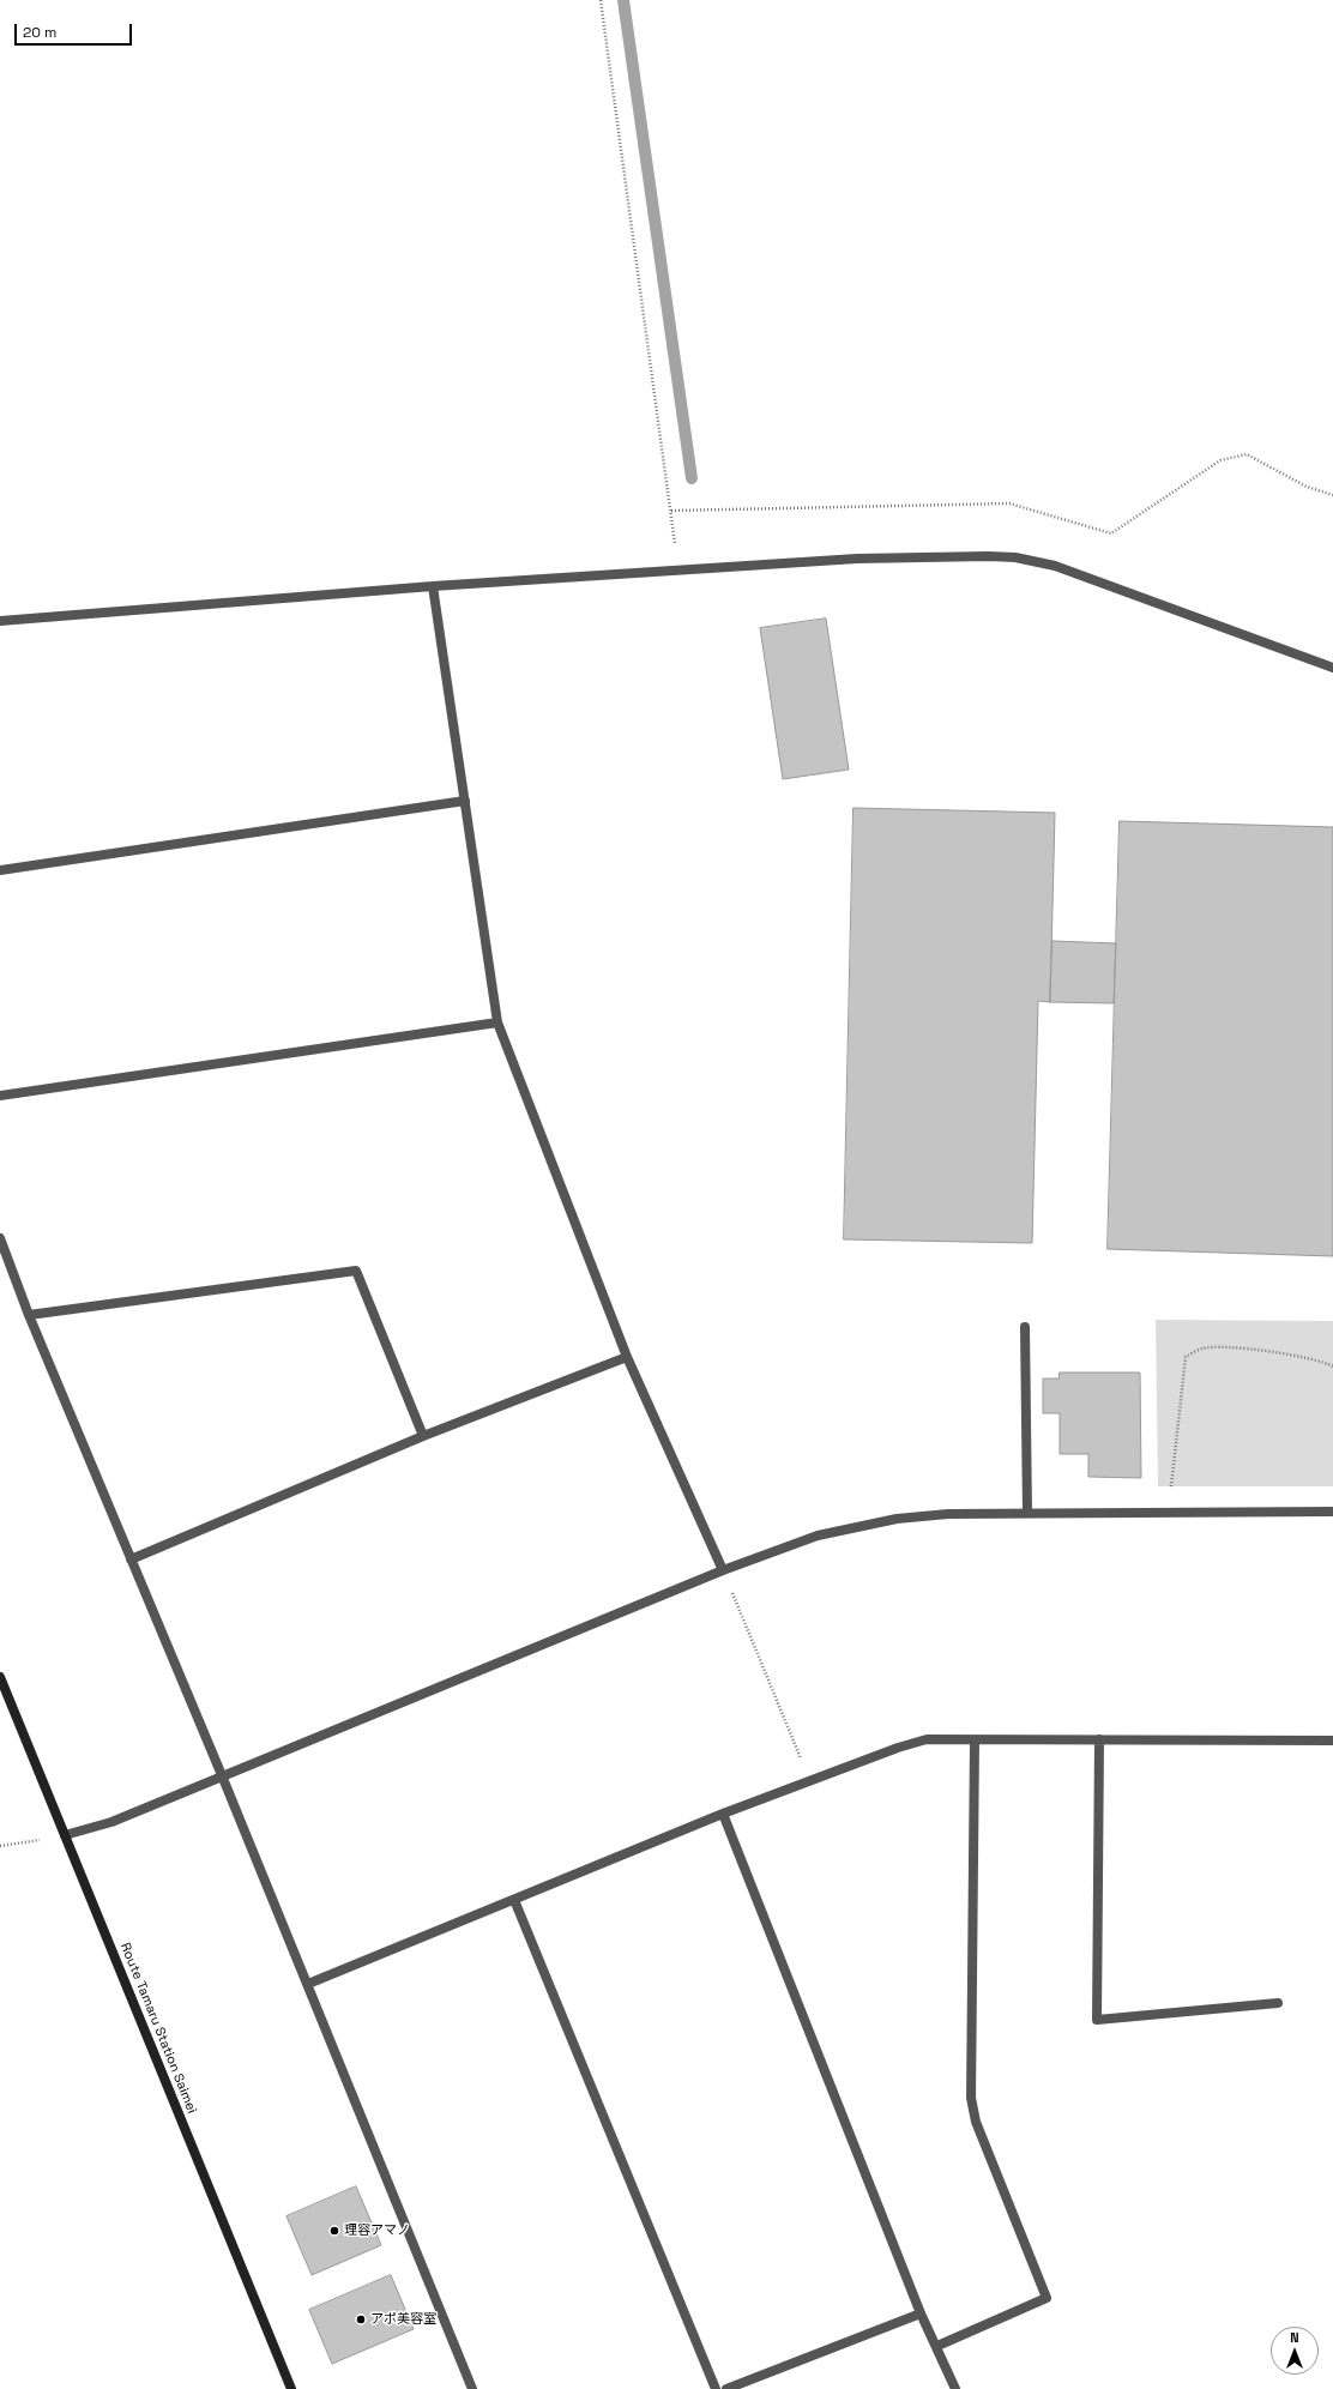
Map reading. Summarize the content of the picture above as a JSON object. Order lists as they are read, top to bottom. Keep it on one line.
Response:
{"streets":{"main road":["Route Tamaru Station Saimei"]},"places":["理容アマノ","アポ美容室"],"scale_bar":"20 m","north":"top"}
